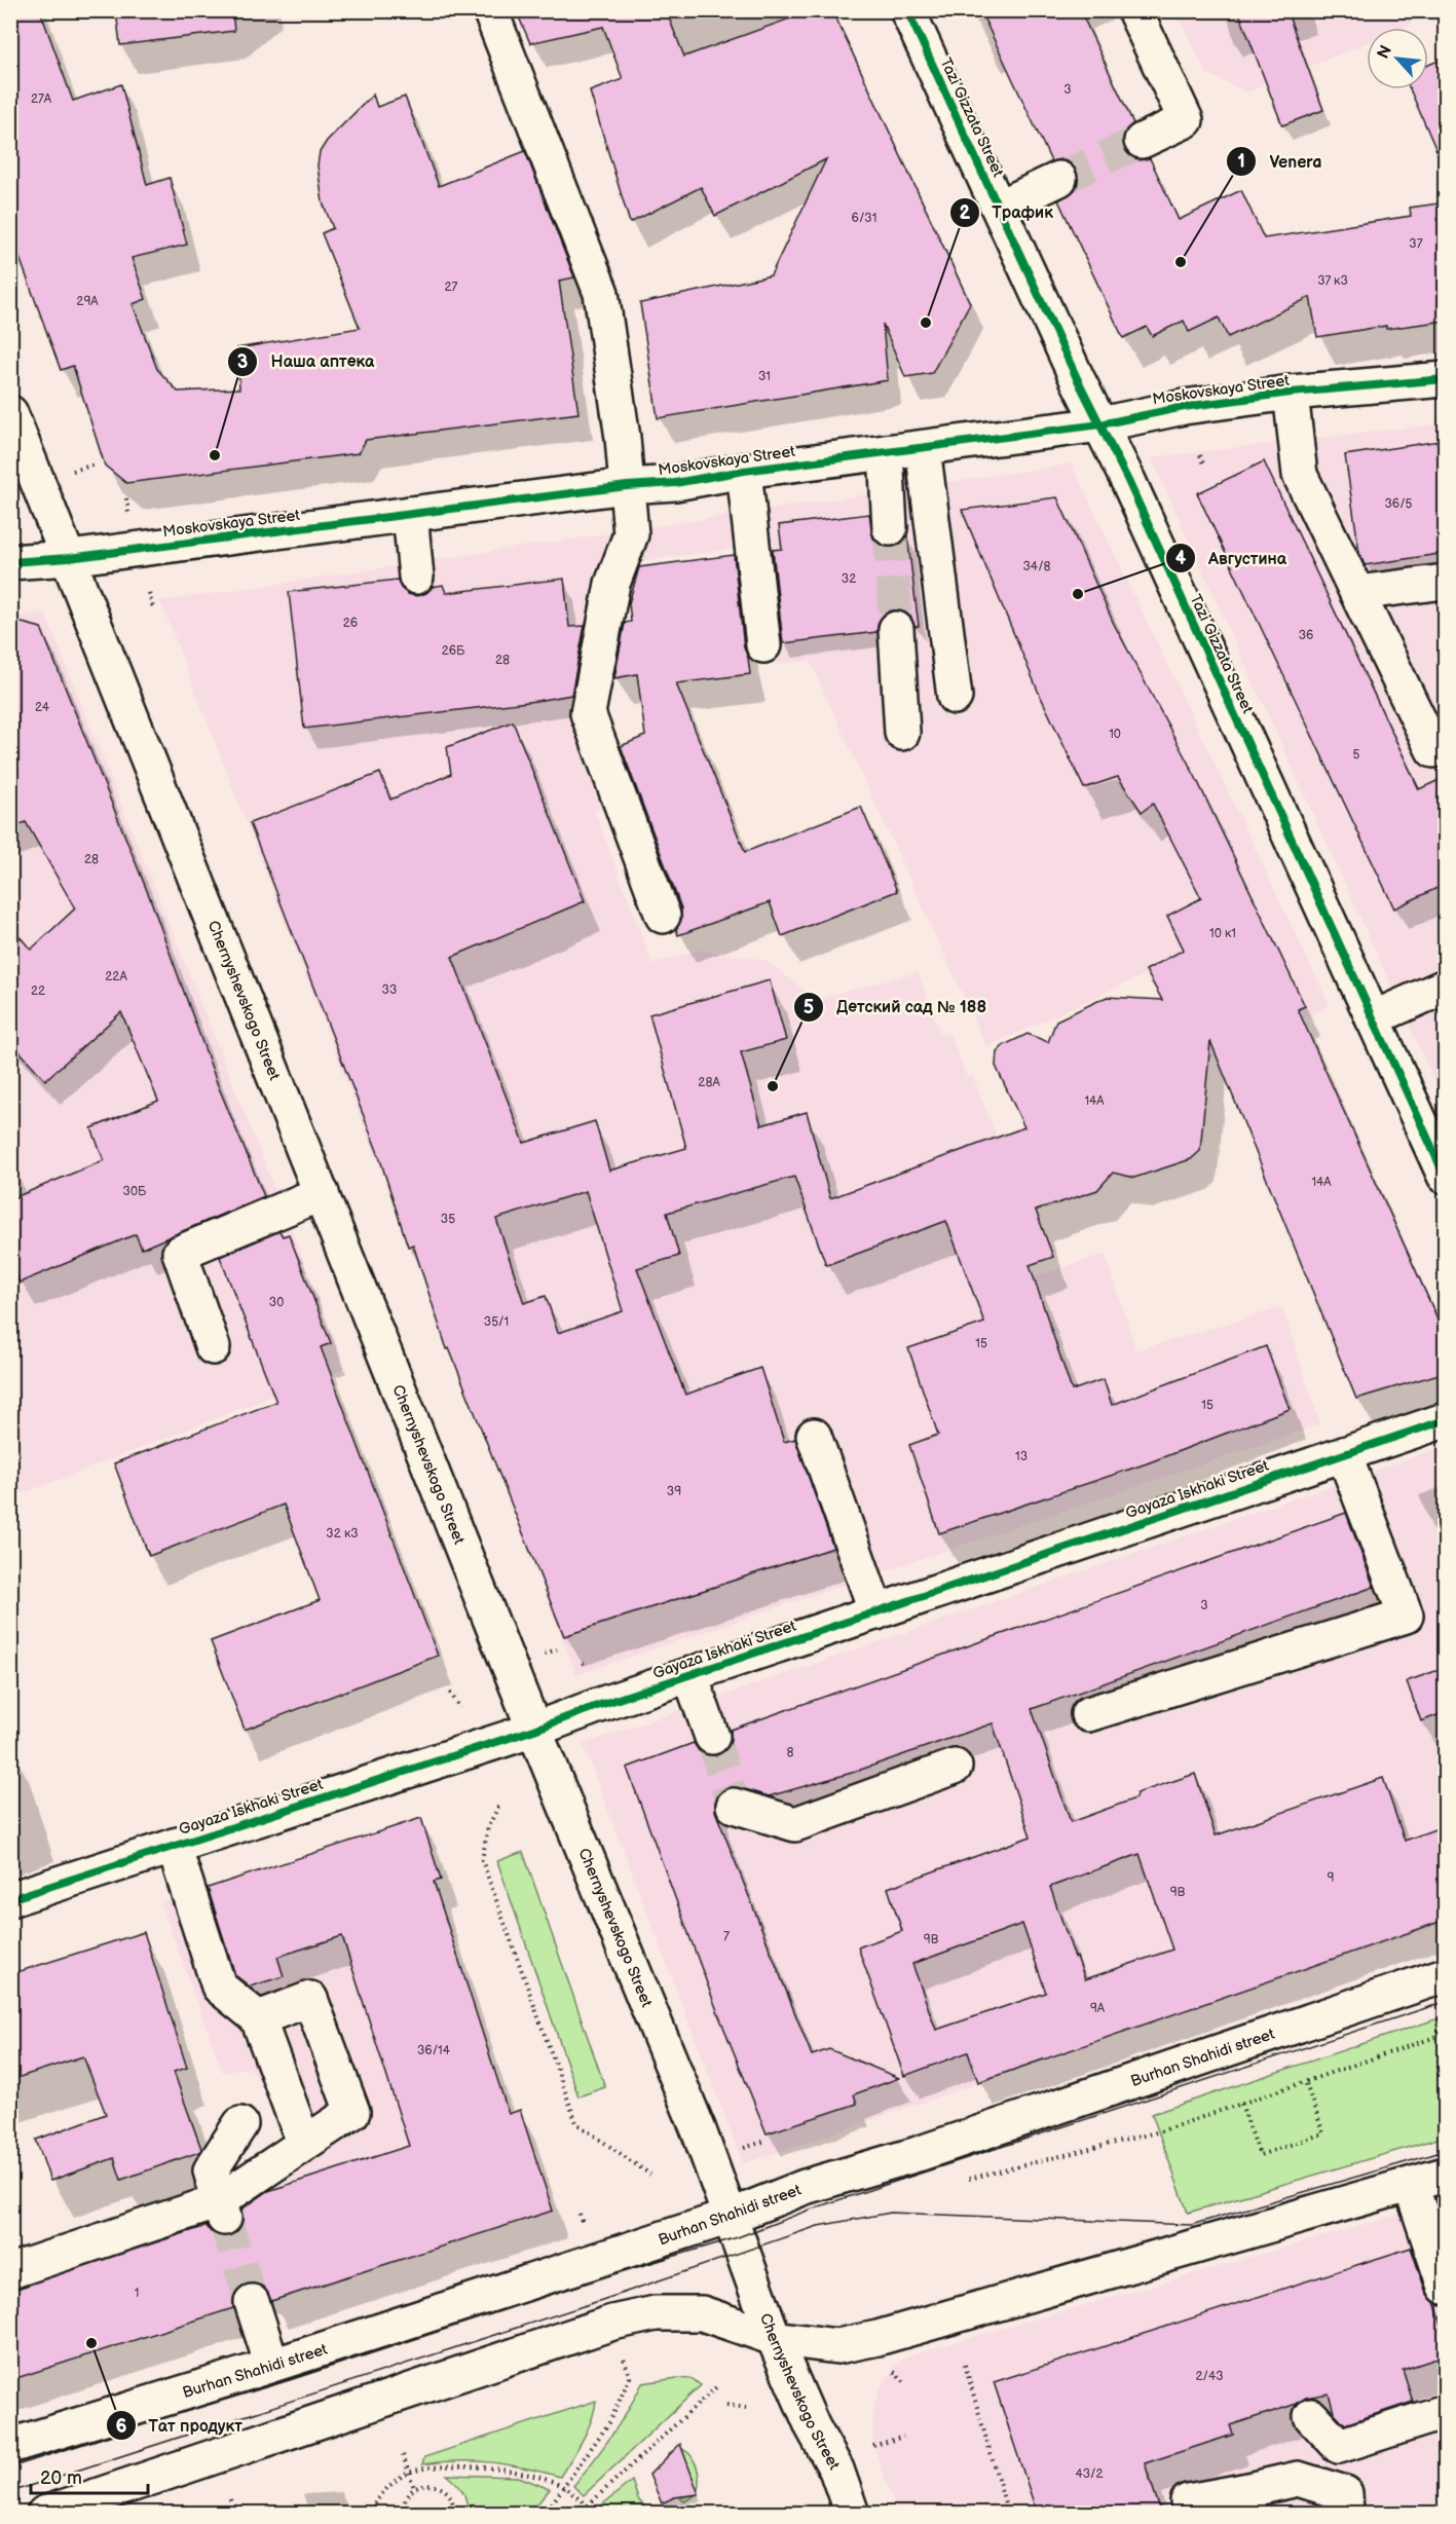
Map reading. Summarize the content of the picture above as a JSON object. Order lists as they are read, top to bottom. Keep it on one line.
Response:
{"streets":{"street":["Tazi Gizzata Street","Moskovskaya Street","Chernyshevskogo Street","Gayaza Iskhaki Street","Burhan Shahidi street"]},"crossings":[["Tazi Gizzata Street","Moskovskaya Street"],["Moskovskaya Street","Chernyshevskogo Street"],["Chernyshevskogo Street","Gayaza Iskhaki Street"],["Chernyshevskogo Street","Burhan Shahidi street"]],"places":["Venera","Трафик","Наша аптека","Августина","Детский сад № 188","Тат продукт"],"house_numbers":["3","27А","6/31","37","37 к3","27","29А","31","36/5","34/8","32","26","36","26Б","28","24","10","5","28","10 к1","22А","33","22","28А","14А","14А","30Б","35","30","35/1","15","15","13","39","32 к3","3","8","9","9В","7","9В","9А","36/14","1","2/43","43/2"],"scale_bar":"20 m","north":"top left"}
